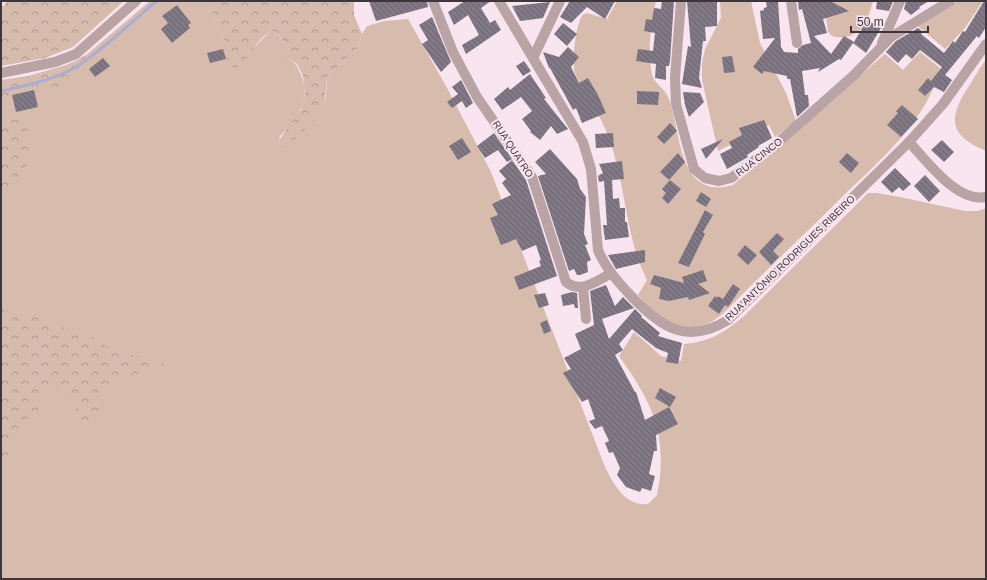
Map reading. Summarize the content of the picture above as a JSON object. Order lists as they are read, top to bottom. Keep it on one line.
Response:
{"streets":{"street":["RUA QUATRO","RUA CINCO","RUA ANTÔNIO RODRIGUES RIBEIRO"]},"scale_bar":"50 m"}
